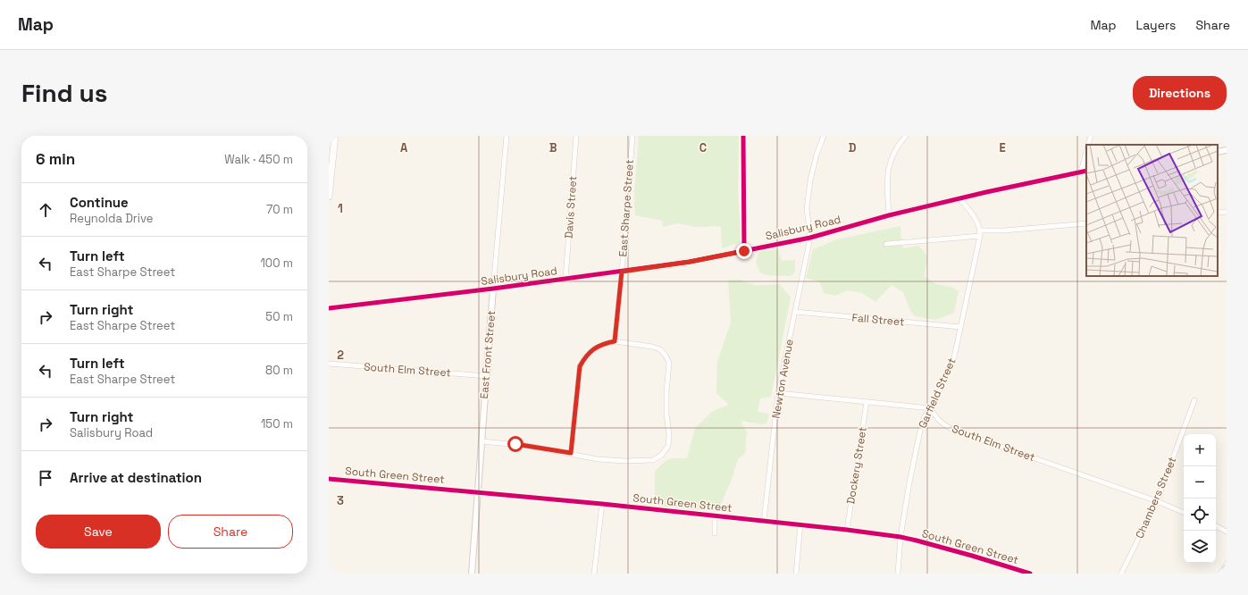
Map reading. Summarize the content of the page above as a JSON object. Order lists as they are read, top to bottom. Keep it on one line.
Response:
{"streets":{"street":["Davis Street","East Sharpe Street","Salisbury Road","Fall Street","East Front Street","South Elm Street","Newton Avenue","Garfield Street","Dockery Street","South Green Street","Chambers Street"]},"crossings":[["Davis Street","Salisbury Road"],["East Sharpe Street","Salisbury Road"],["Salisbury Road","East Front Street"],["Salisbury Road","Newton Avenue"],["Fall Street","Newton Avenue"],["Fall Street","Garfield Street"],["East Front Street","South Elm Street"],["East Front Street","South Green Street"],["South Elm Street","Garfield Street"],["South Elm Street","Chambers Street"],["Newton Avenue","South Green Street"],["Garfield Street","South Green Street"],["Dockery Street","South Green Street"]],"page":{"header":"Map","nav":["Map","Layers","Share"],"buttons":["Directions",["Save","Share"]],"title":"Find us","heading":["6 min","Walk · 450 m"],"list":[["Continue","Reynolda Drive","70 m"],["Turn left","East Sharpe Street","100 m"],["Turn right","East Sharpe Street","50 m"],["Turn left","East Sharpe Street","80 m"],["Turn right","Salisbury Road","150 m"],"Arrive at destination"],"map_buttons":["+","−"]},"grid":{"columns":["A","B","C","D","E"],"rows":["1","2","3"]}}
